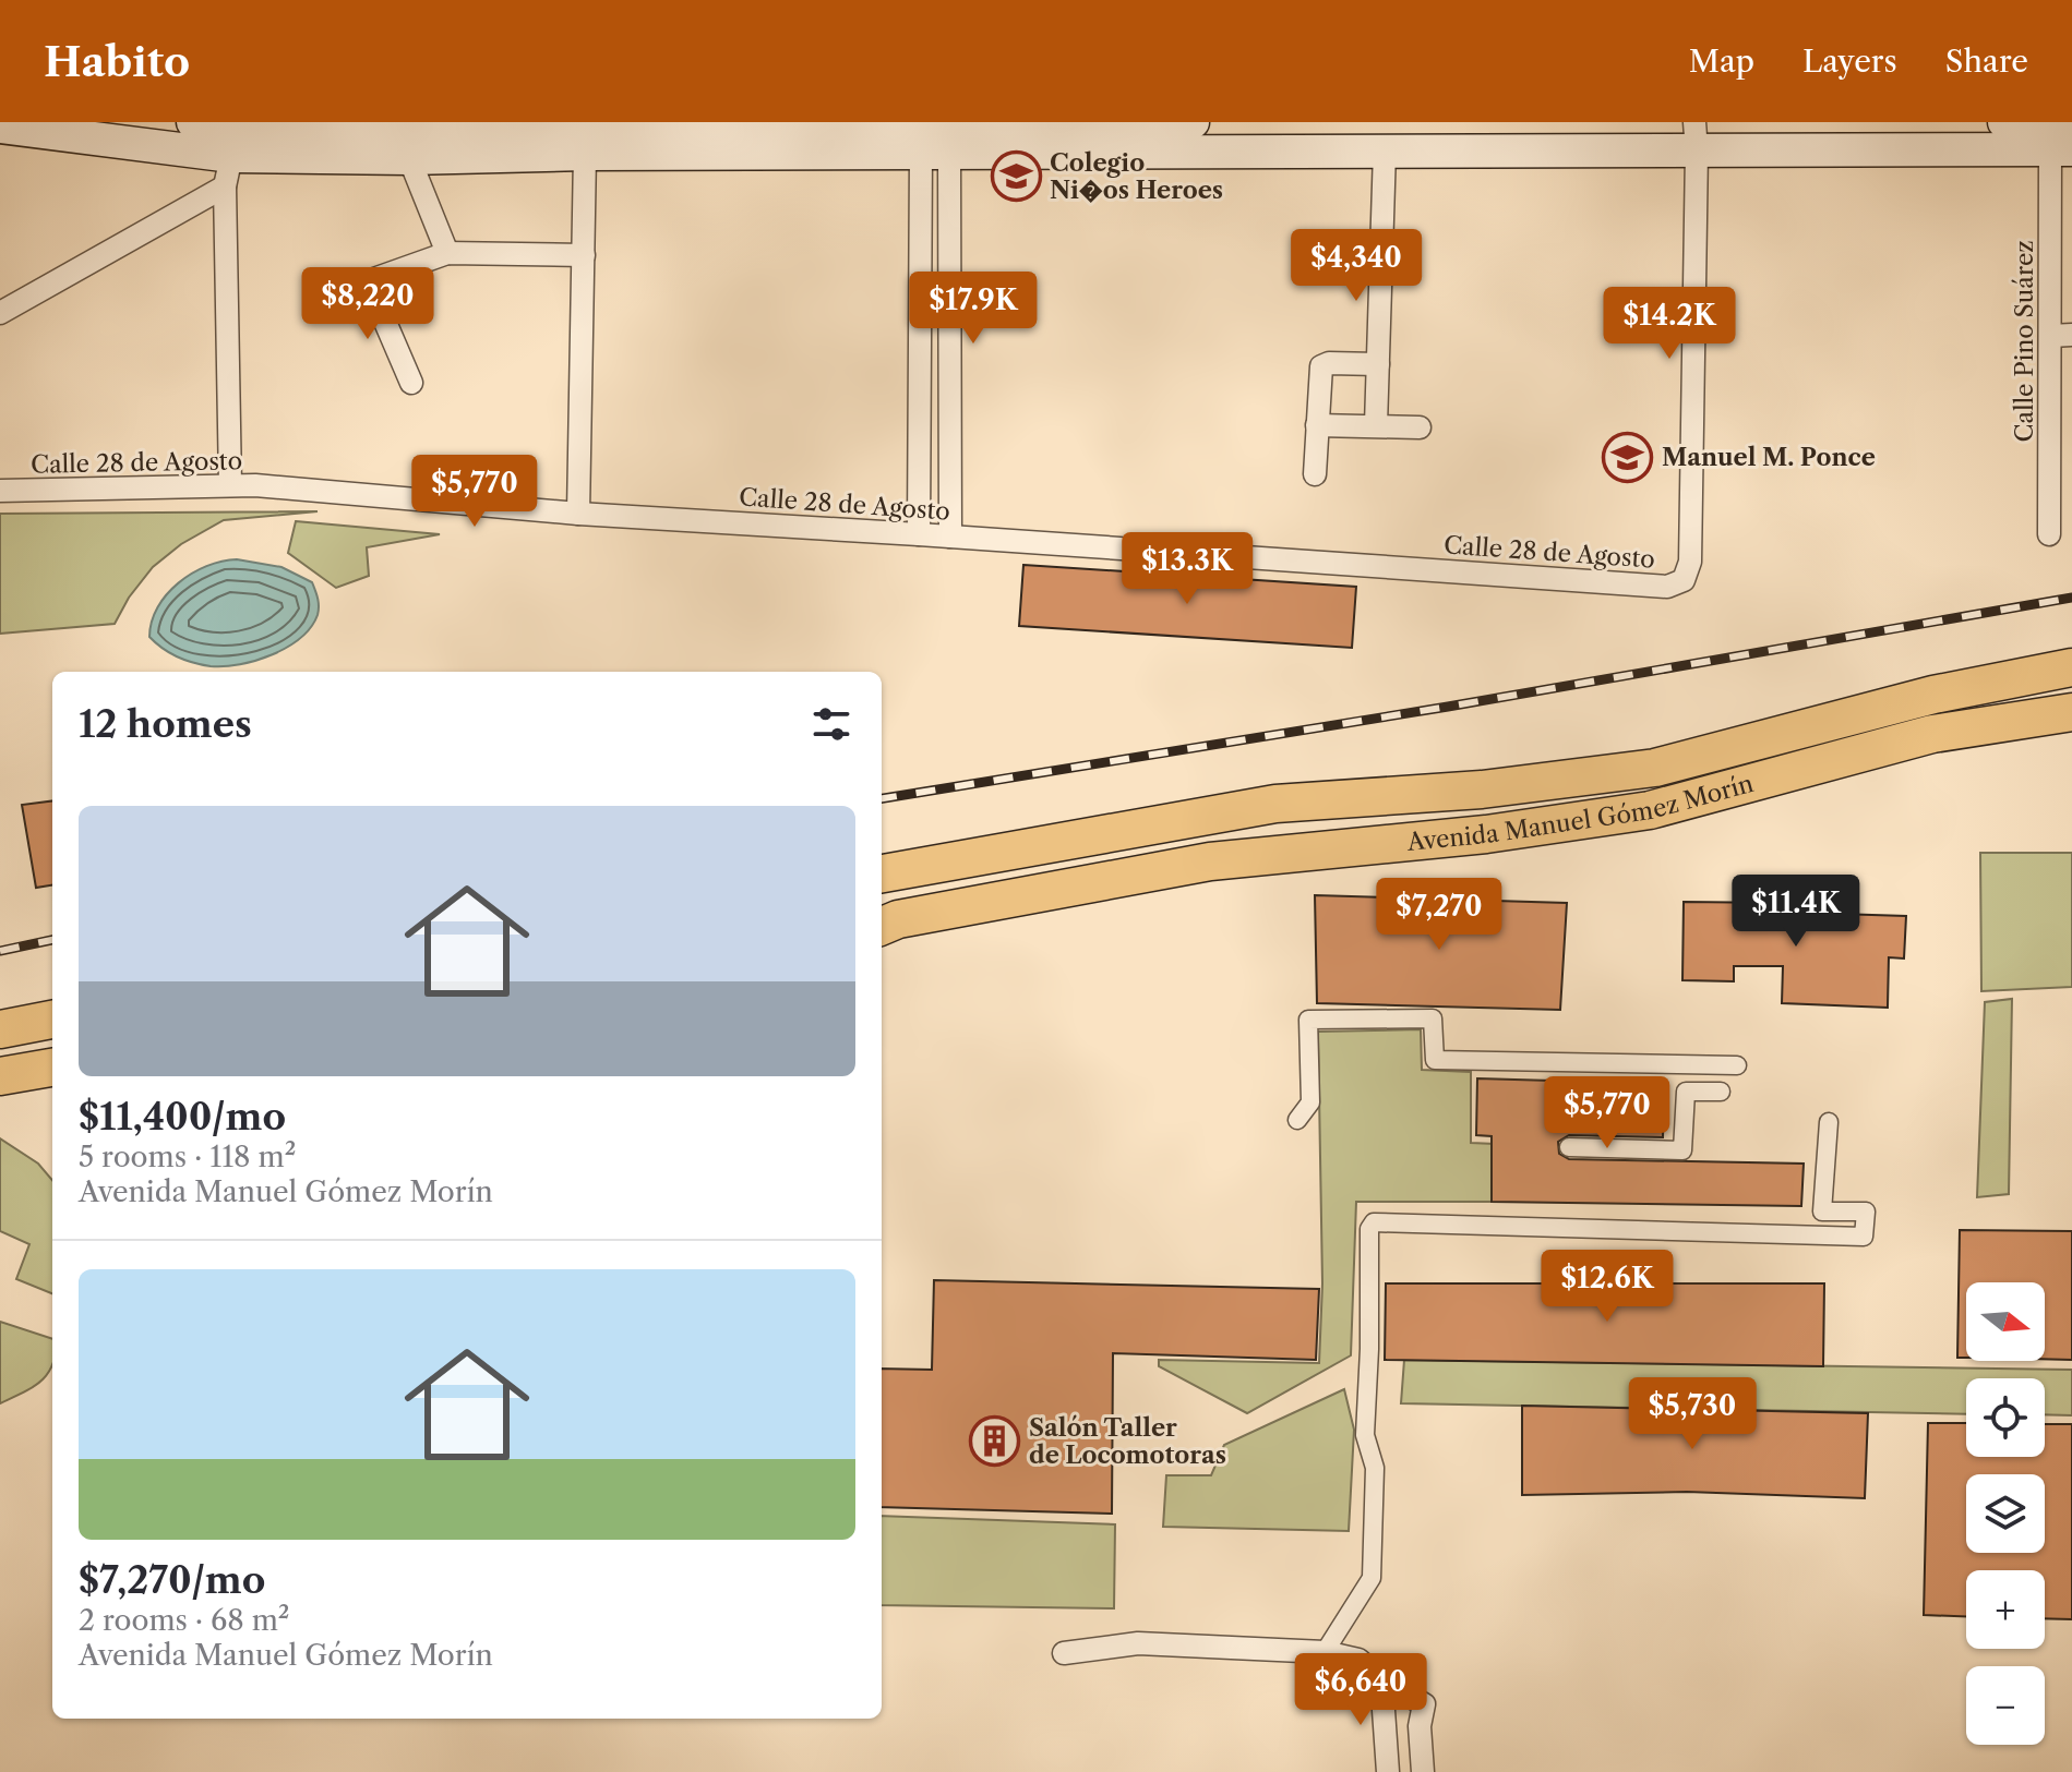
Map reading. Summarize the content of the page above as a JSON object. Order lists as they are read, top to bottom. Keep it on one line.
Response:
{"streets":{"main road":["Avenida Manuel Gómez Morín"],"street":["Calle Pino Suárez","Calle 28 de Agosto"]},"places":{"school or university":["Colegio Ni�os Heroes","Manuel M. Ponce"],"building":["Salón Taller de Locomotoras"]},"north":"right","page":{"header":"Habito","nav":["Map","Layers","Share"],"price":["$4,340","$8,220","$17.9K","$14.2K","$5,770","$13.3K","$11.4K","$7,270","$5,770","$12.6K","$5,730","$6,640"],"heading":"12 homes","list":[{"name":"$11,400/mo","note":"5 rooms · 118 m² · Avenida Manuel Gómez Morín"},{"name":"$7,270/mo","note":"2 rooms · 68 m² · Avenida Manuel Gómez Morín"}],"map_buttons":["+","−"]}}
